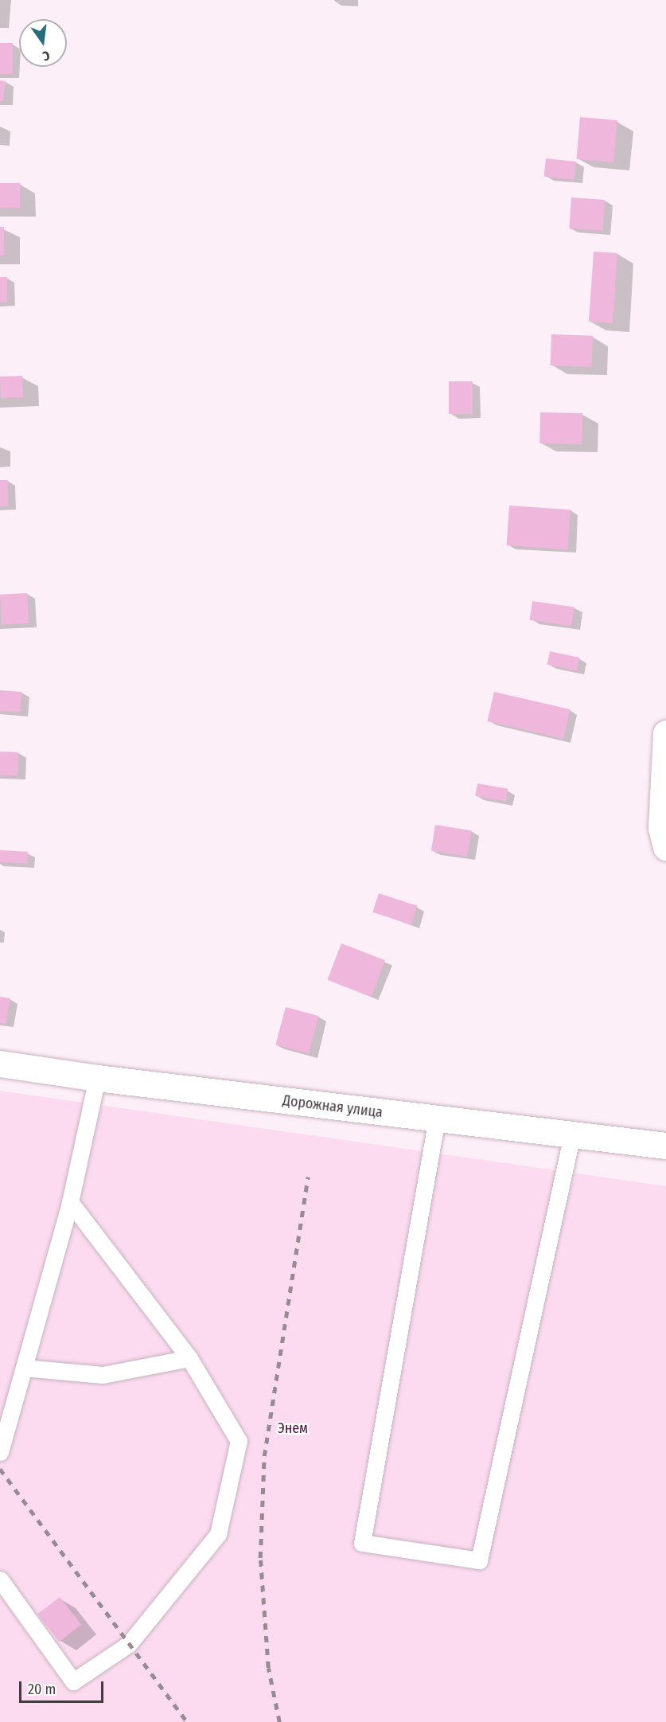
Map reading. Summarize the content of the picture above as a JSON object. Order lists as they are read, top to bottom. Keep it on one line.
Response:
{"streets":{"street":["Дорожная улица"]},"parks":["Энем"],"scale_bar":"20 m","north":"bottom"}
